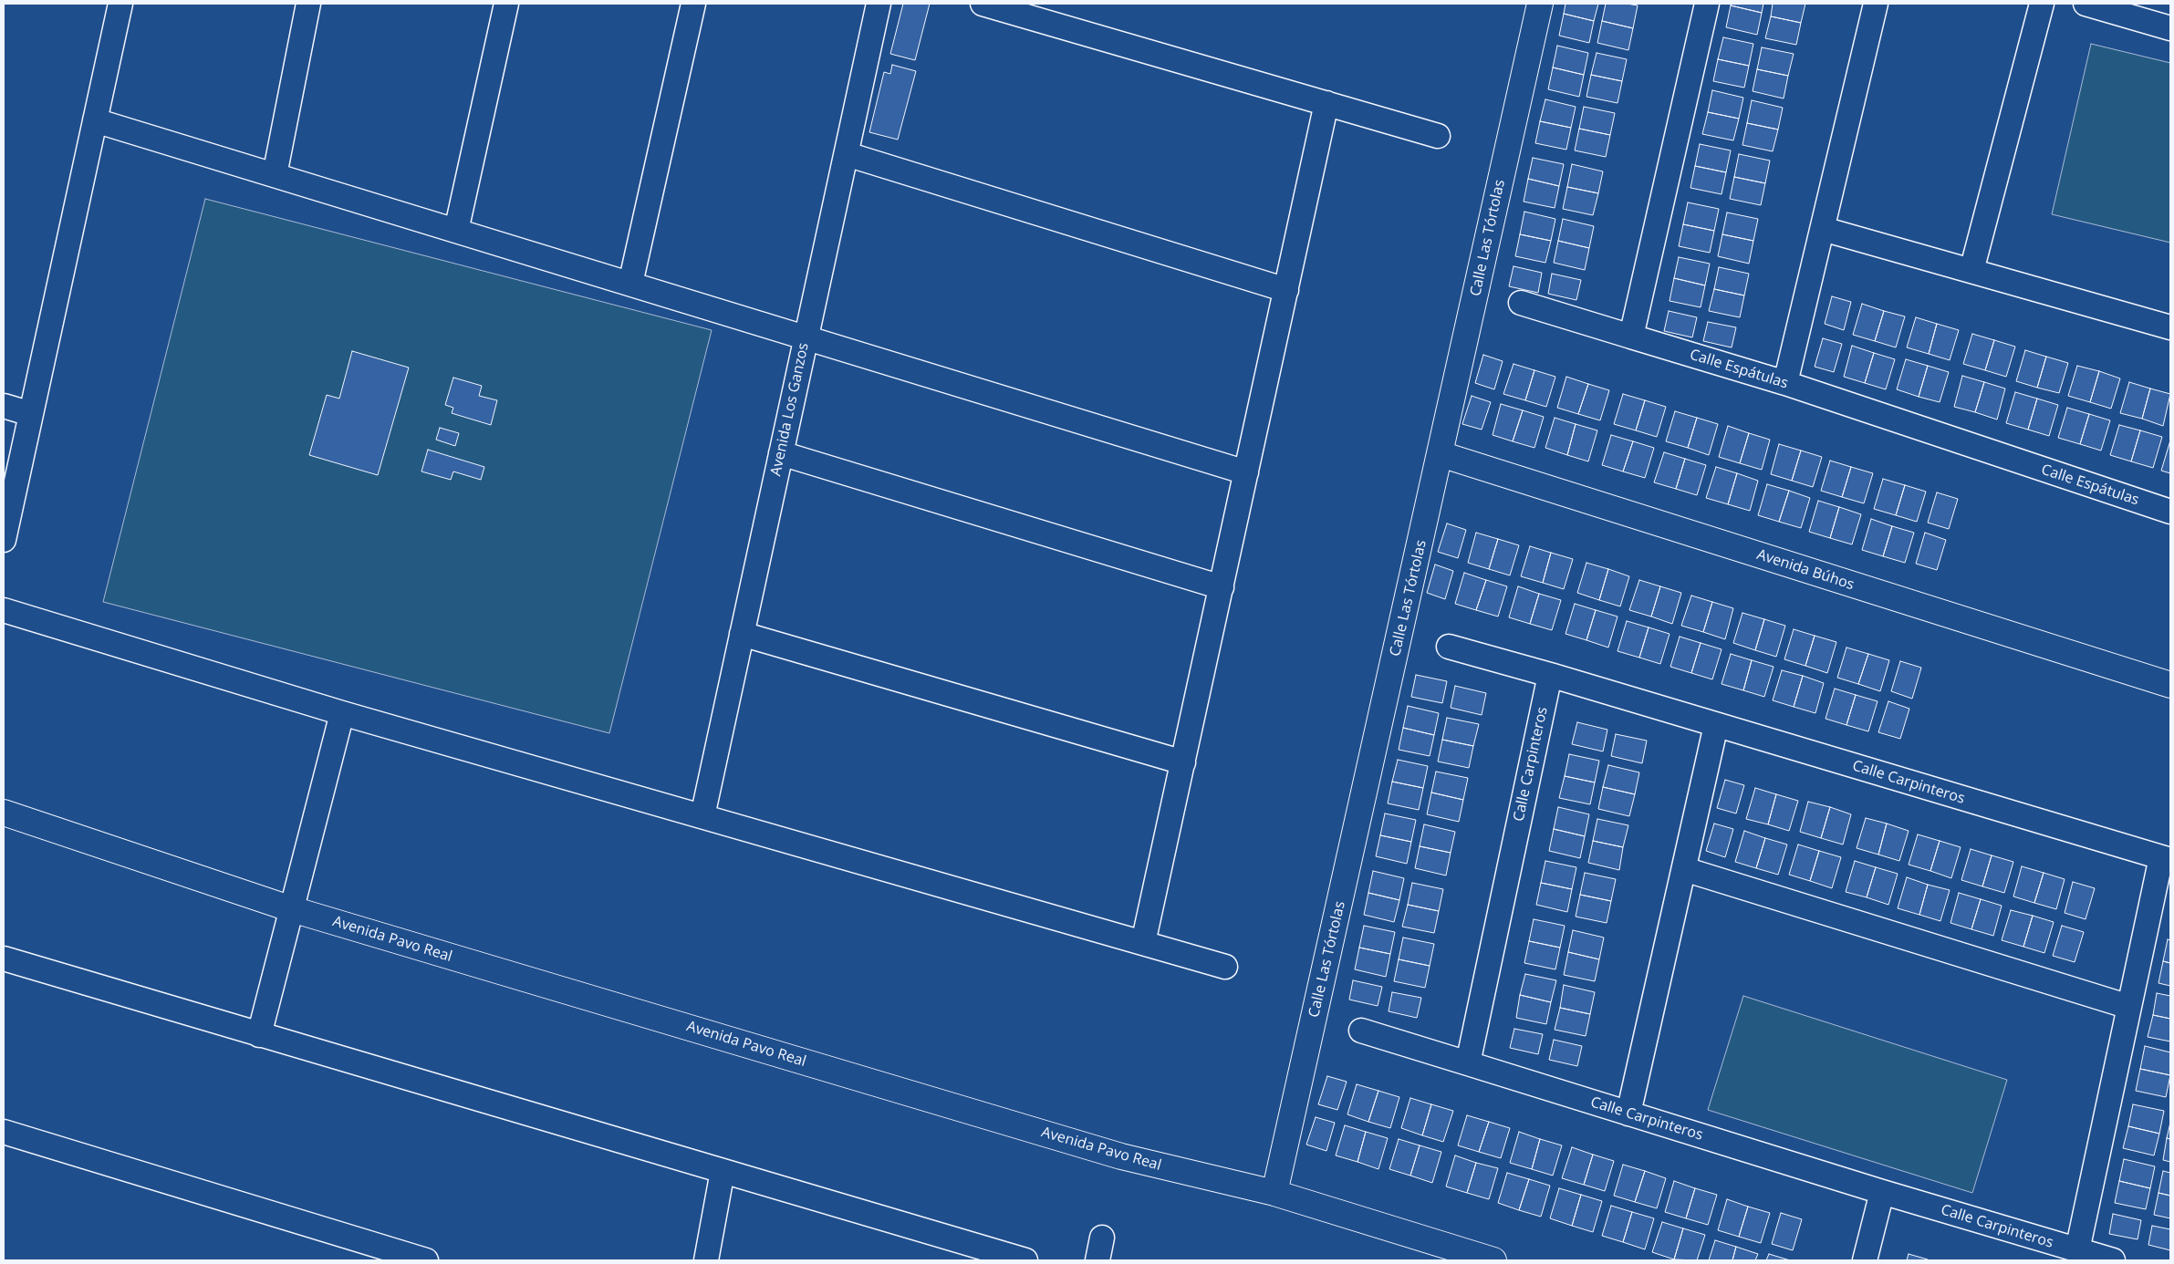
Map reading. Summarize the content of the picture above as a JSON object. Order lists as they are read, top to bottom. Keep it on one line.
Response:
{"streets":{"street":["Calle Las Tórtolas","Calle Espátulas","Avenida Los Ganzos","Avenida Búhos","Calle Carpinteros","Avenida Pavo Real"]},"crossings":[["Calle Las Tórtolas","Avenida Búhos"],["Calle Las Tórtolas","Avenida Pavo Real"]]}
